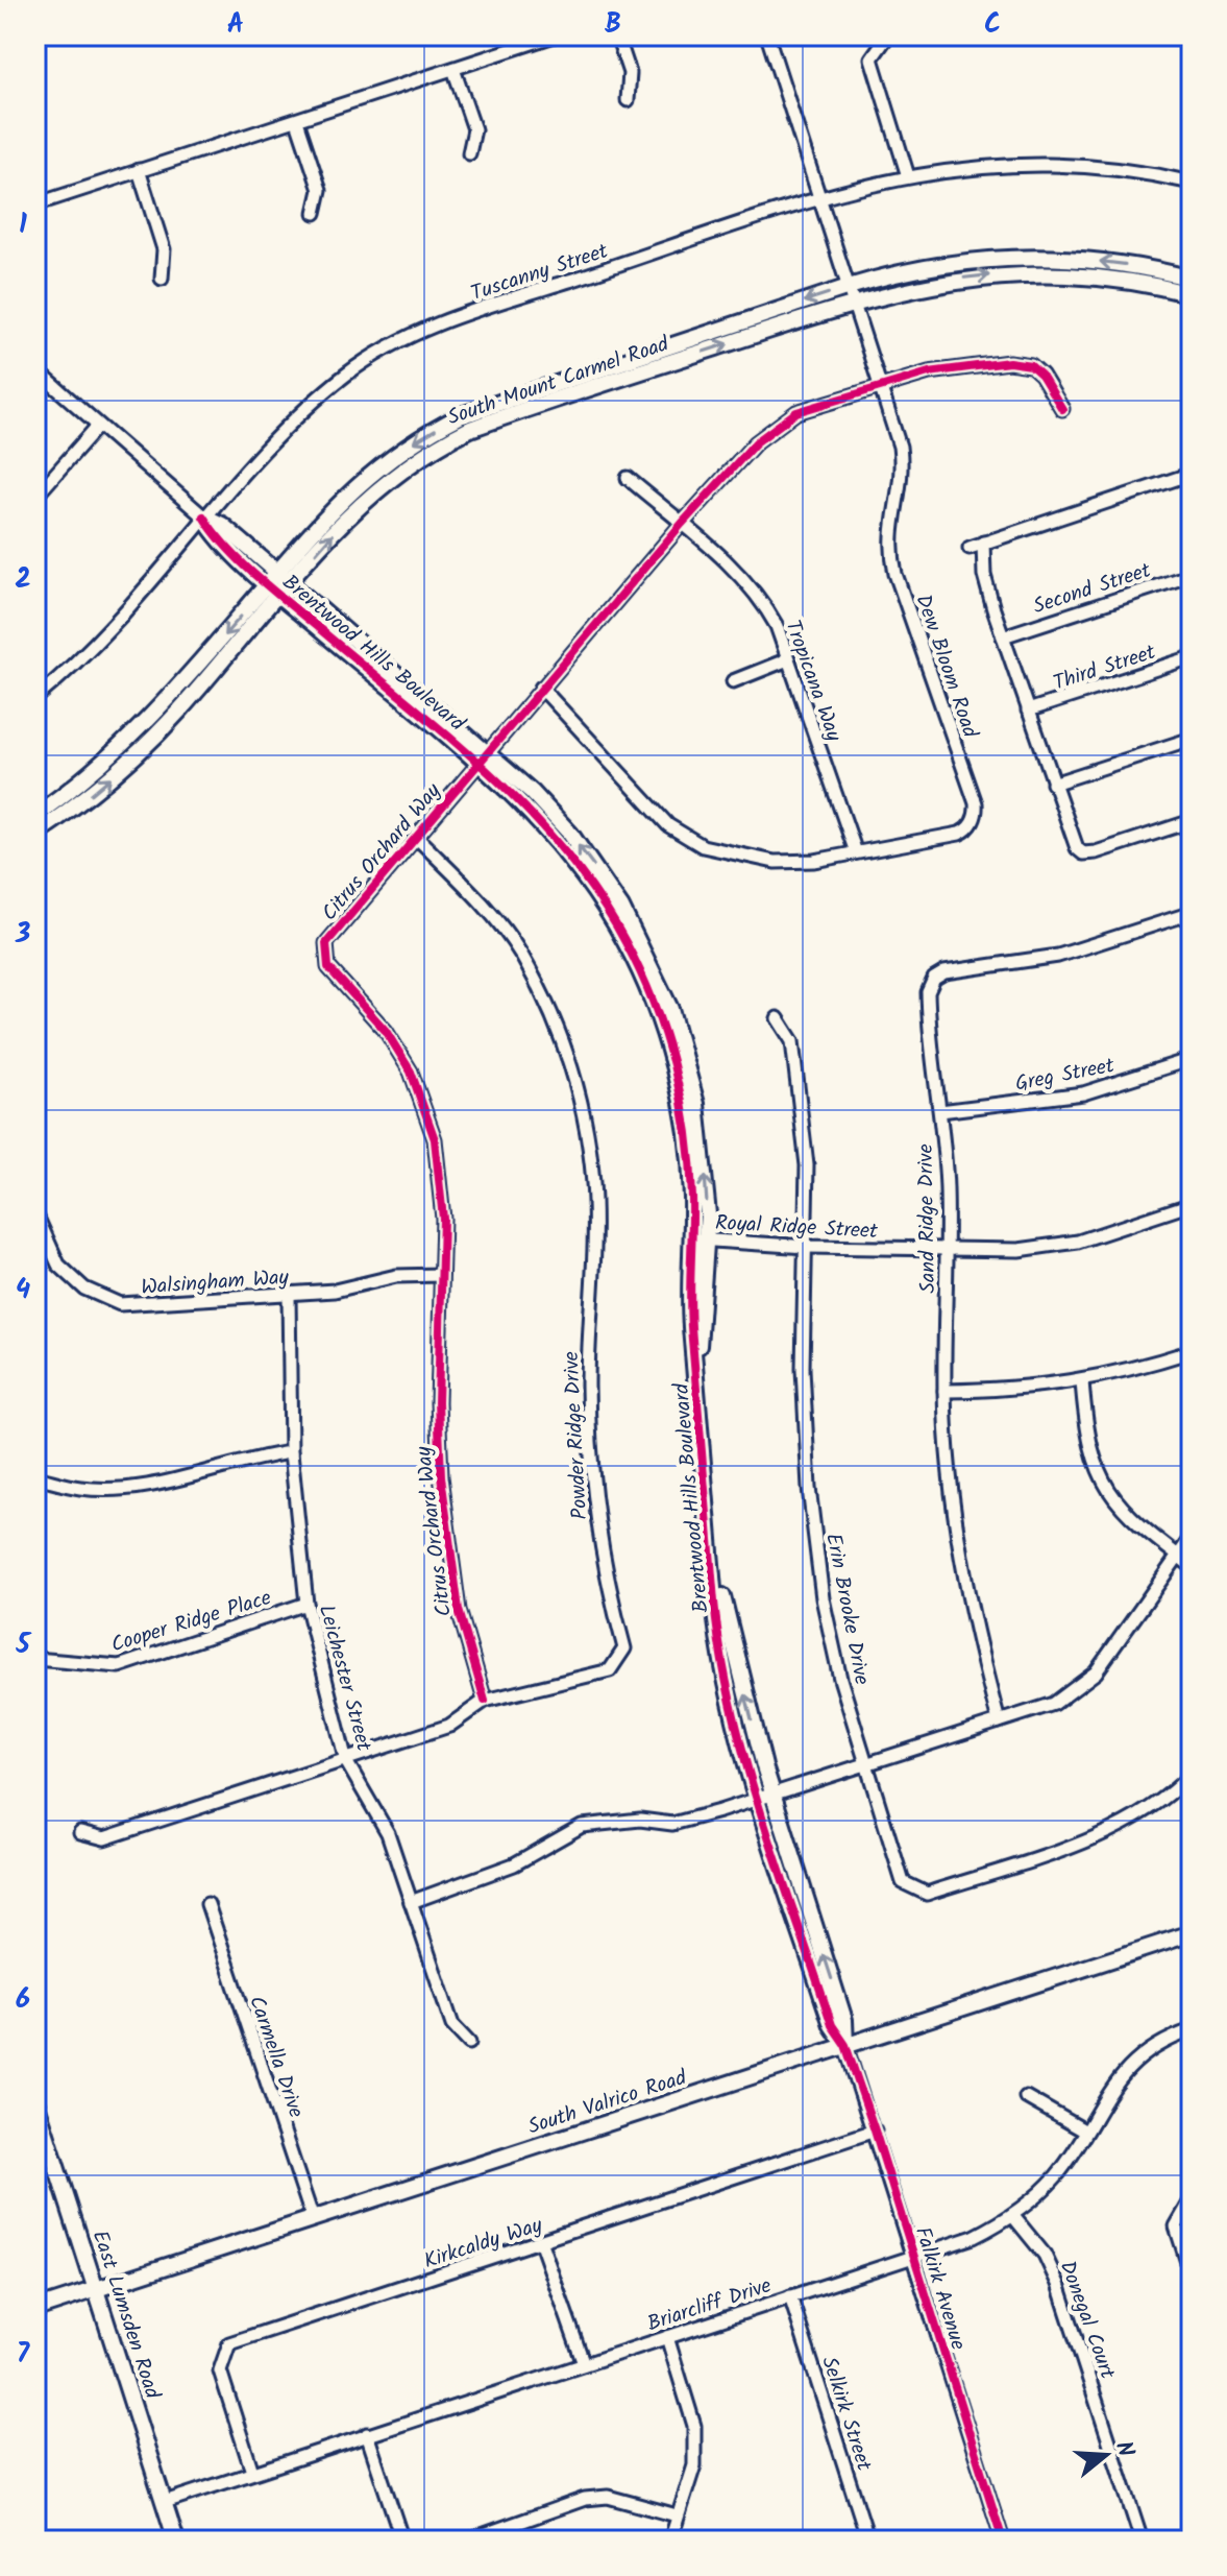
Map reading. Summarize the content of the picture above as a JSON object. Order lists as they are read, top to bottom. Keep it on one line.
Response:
{"streets":{"street":["Tuscanny Street","South Mount Carmel Road","Second Street","Brentwood Hills Boulevard","Dew Bloom Road","Third Street","Tropicana Way","Citrus Orchard Way","Greg Street","Sand Ridge Drive","Royal Ridge Street","Walsingham Way","Powder Ridge Drive","Erin Brooke Drive","Cooper Ridge Place","Leichester Street","Carmella Drive","South Valrico Road","Kirkcaldy Way","Falkirk Avenue","Briarcliff Drive","East Lumsden Road","Donegal Court","Selkirk Street"]},"crossings":[["Tuscanny Street","Brentwood Hills Boulevard"],["Tuscanny Street","Dew Bloom Road"],["South Mount Carmel Road","Brentwood Hills Boulevard"],["South Mount Carmel Road","Dew Bloom Road"],["Brentwood Hills Boulevard","Citrus Orchard Way"],["Brentwood Hills Boulevard","Royal Ridge Street"],["Brentwood Hills Boulevard","South Valrico Road"],["Brentwood Hills Boulevard","Falkirk Avenue"],["Dew Bloom Road","Tropicana Way"],["Dew Bloom Road","Citrus Orchard Way"],["Tropicana Way","Citrus Orchard Way"],["Citrus Orchard Way","Walsingham Way"],["Citrus Orchard Way","Powder Ridge Drive"],["Greg Street","Sand Ridge Drive"],["Sand Ridge Drive","Royal Ridge Street"],["Royal Ridge Street","Erin Brooke Drive"],["Walsingham Way","Leichester Street"],["Powder Ridge Drive","Leichester Street"],["Cooper Ridge Place","Leichester Street"],["Carmella Drive","South Valrico Road"],["South Valrico Road","Falkirk Avenue"],["South Valrico Road","East Lumsden Road"],["Kirkcaldy Way","Falkirk Avenue"],["Kirkcaldy Way","Briarcliff Drive"],["Falkirk Avenue","Briarcliff Drive"],["Briarcliff Drive","East Lumsden Road"],["Briarcliff Drive","Donegal Court"],["Briarcliff Drive","Selkirk Street"]],"north":"right","grid":{"columns":["A","B","C"],"rows":["1","2","3","4","5","6","7"]}}
